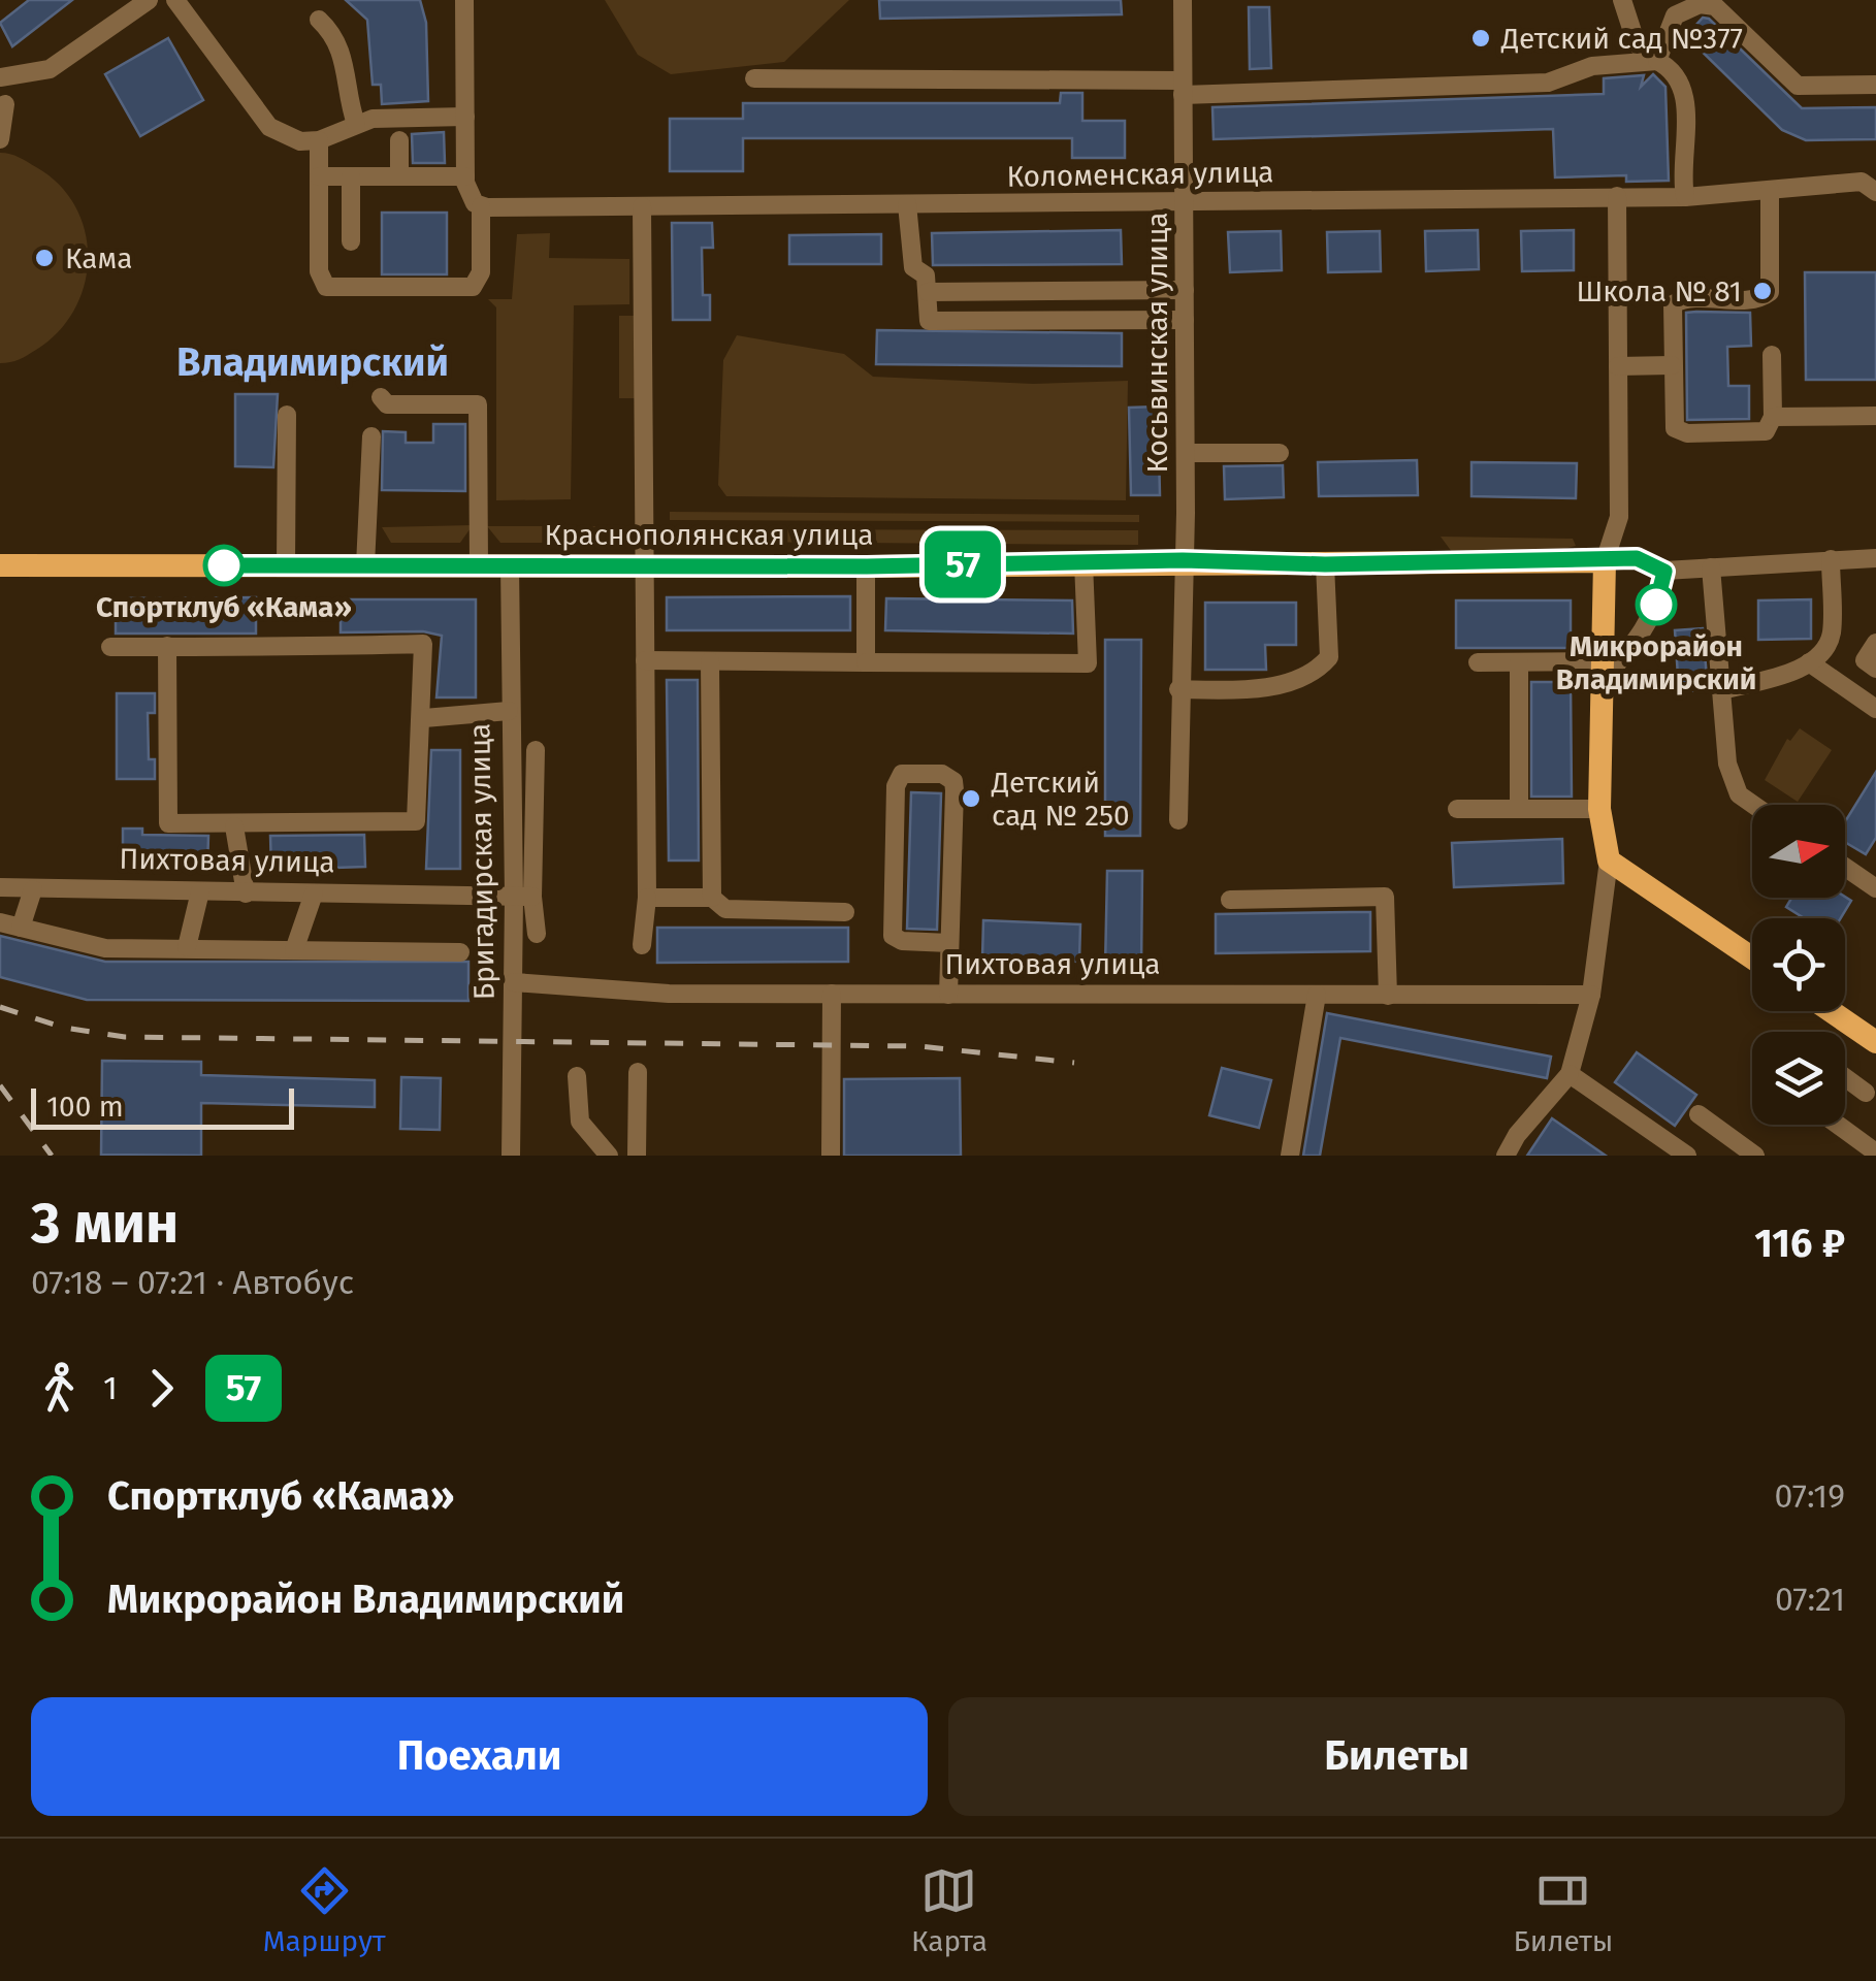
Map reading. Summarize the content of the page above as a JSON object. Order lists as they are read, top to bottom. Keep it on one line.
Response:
{"streets":{"main road":["Краснополянская улица"],"street":["Коломенская улица","Косьвинская улица","Пихтовая улица","Бригадирская улица"]},"crossings":[["Коломенская улица","Косьвинская улица"],["Косьвинская улица","Краснополянская улица"],["Краснополянская улица","Бригадирская улица"],["Пихтовая улица","Бригадирская улица"]],"districts":["Владимирский"],"places":["Детский сад №377","Кама","Школа № 81","Спортклуб «Кама»","Микрорайон Владимирский","Детский сад № 250"],"lines":["bus line 57"],"scale_bar":"100 m","north":"right","page":{"on_map":"57","scale":"100 m","heading":["3 мин","07:18 – 07:21 · Автобус","116 ₽"],"legs":["1","57"],"list":[{"name":"Спортклуб «Кама»","value":"07:19"},{"name":"Микрорайон Владимирский","value":"07:21"}],"buttons":["Поехали","Билеты"],"tabs":["Маршрут","Карта","Билеты"]}}
